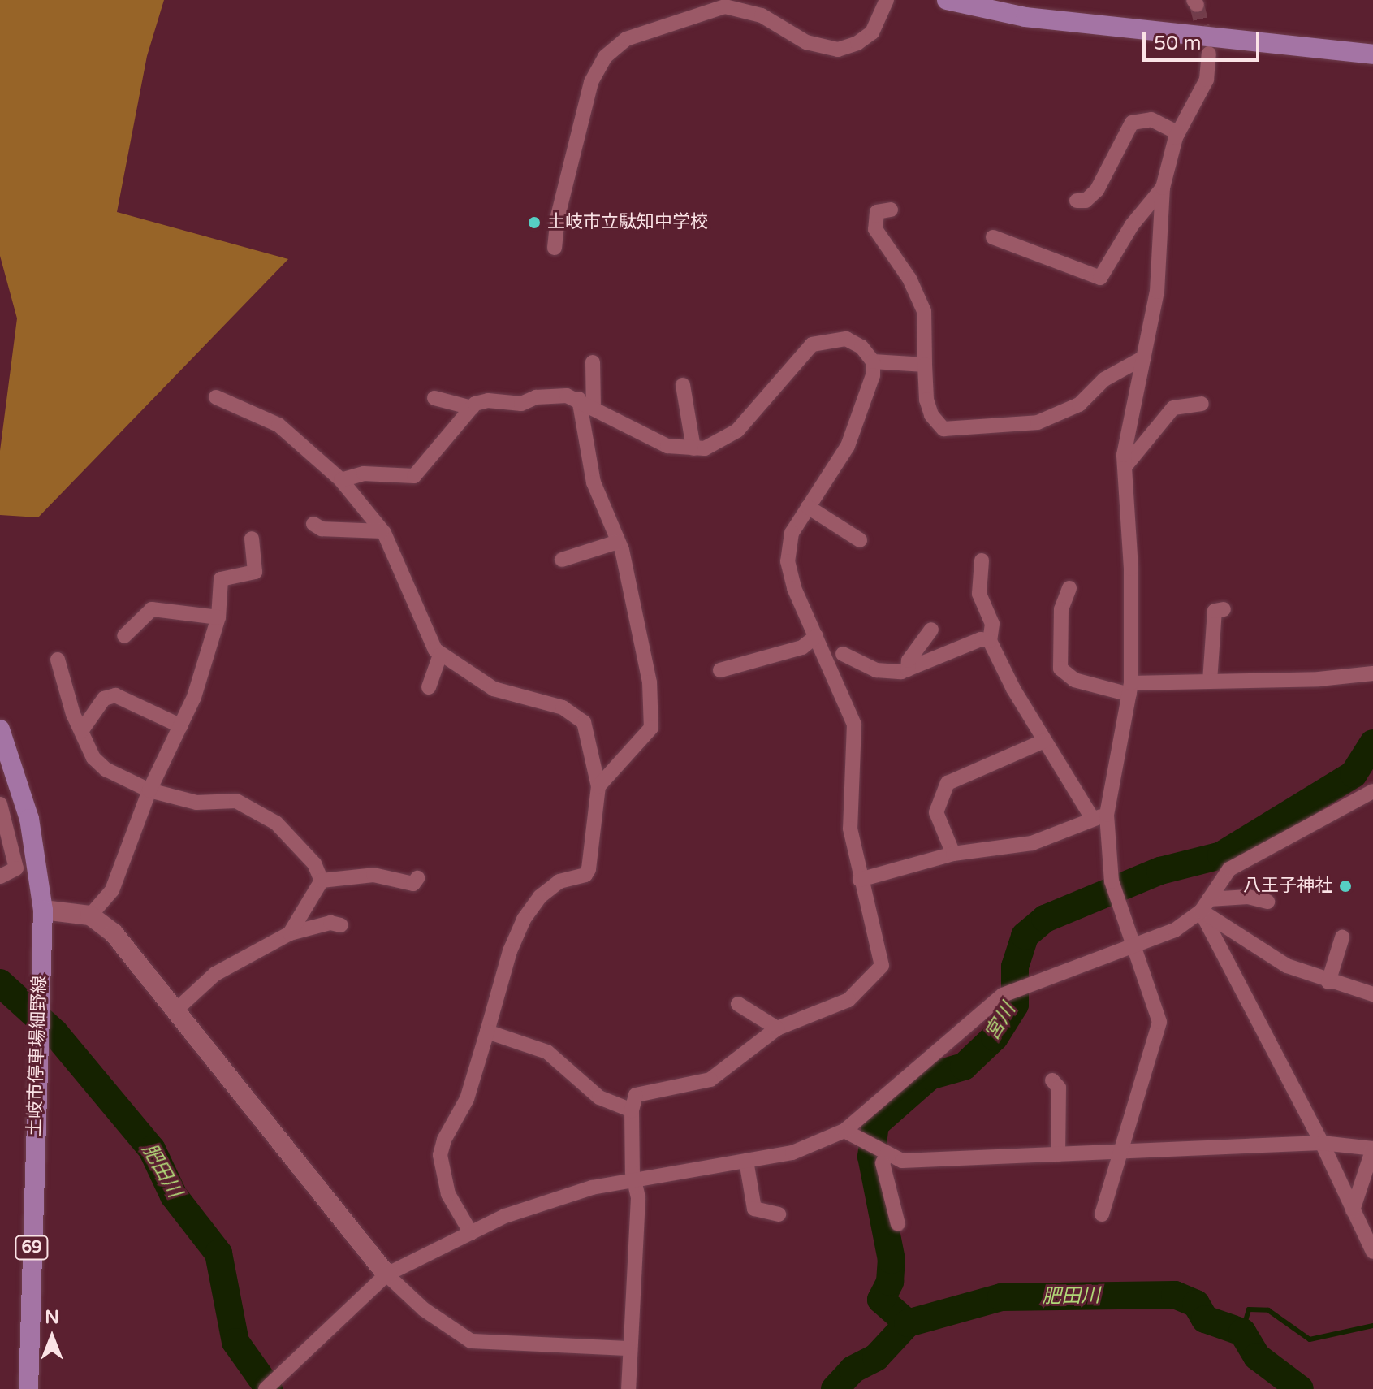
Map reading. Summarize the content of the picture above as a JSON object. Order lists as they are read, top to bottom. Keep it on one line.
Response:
{"streets":{"main road":["土岐市停車場細野線","69"]},"water":["宮川","肥田川"],"places":["土岐市立駄知中学校","八王子神社"],"scale_bar":"50 m","north":"top"}
